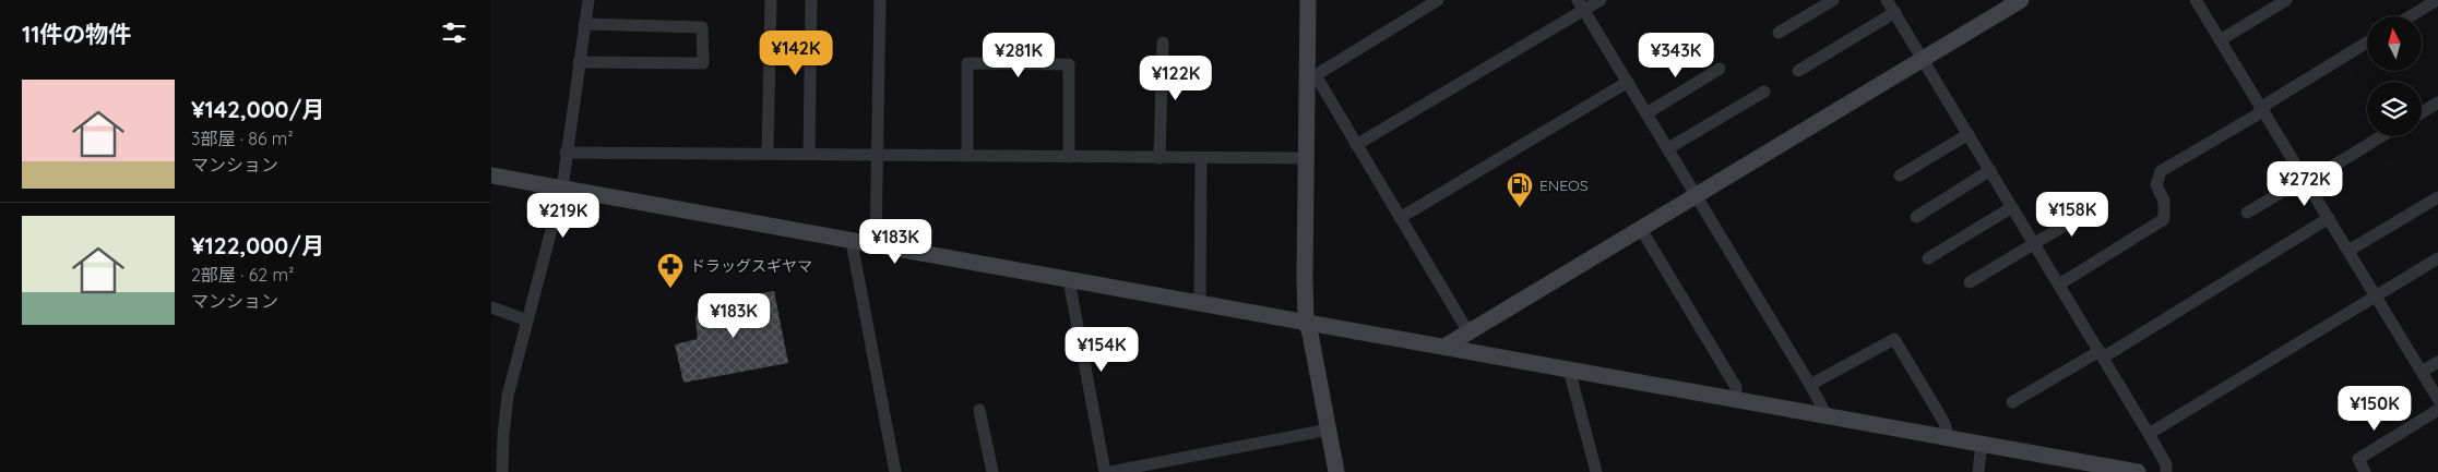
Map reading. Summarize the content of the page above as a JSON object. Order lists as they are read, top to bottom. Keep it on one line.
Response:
{"places":{"fuel station":["ENEOS"],"pharmacy":["ドラッグスギヤマ"]},"north":"top","page":{"heading":"11件の物件","price":["¥142K","¥281K","¥343K","¥122K","¥272K","¥158K","¥219K","¥183K","¥183K","¥154K","¥150K"],"list":[{"name":"¥142,000/月","note":"3部屋 · 86 m² · マンション"},{"name":"¥122,000/月","note":"2部屋 · 62 m² · マンション"}]}}
